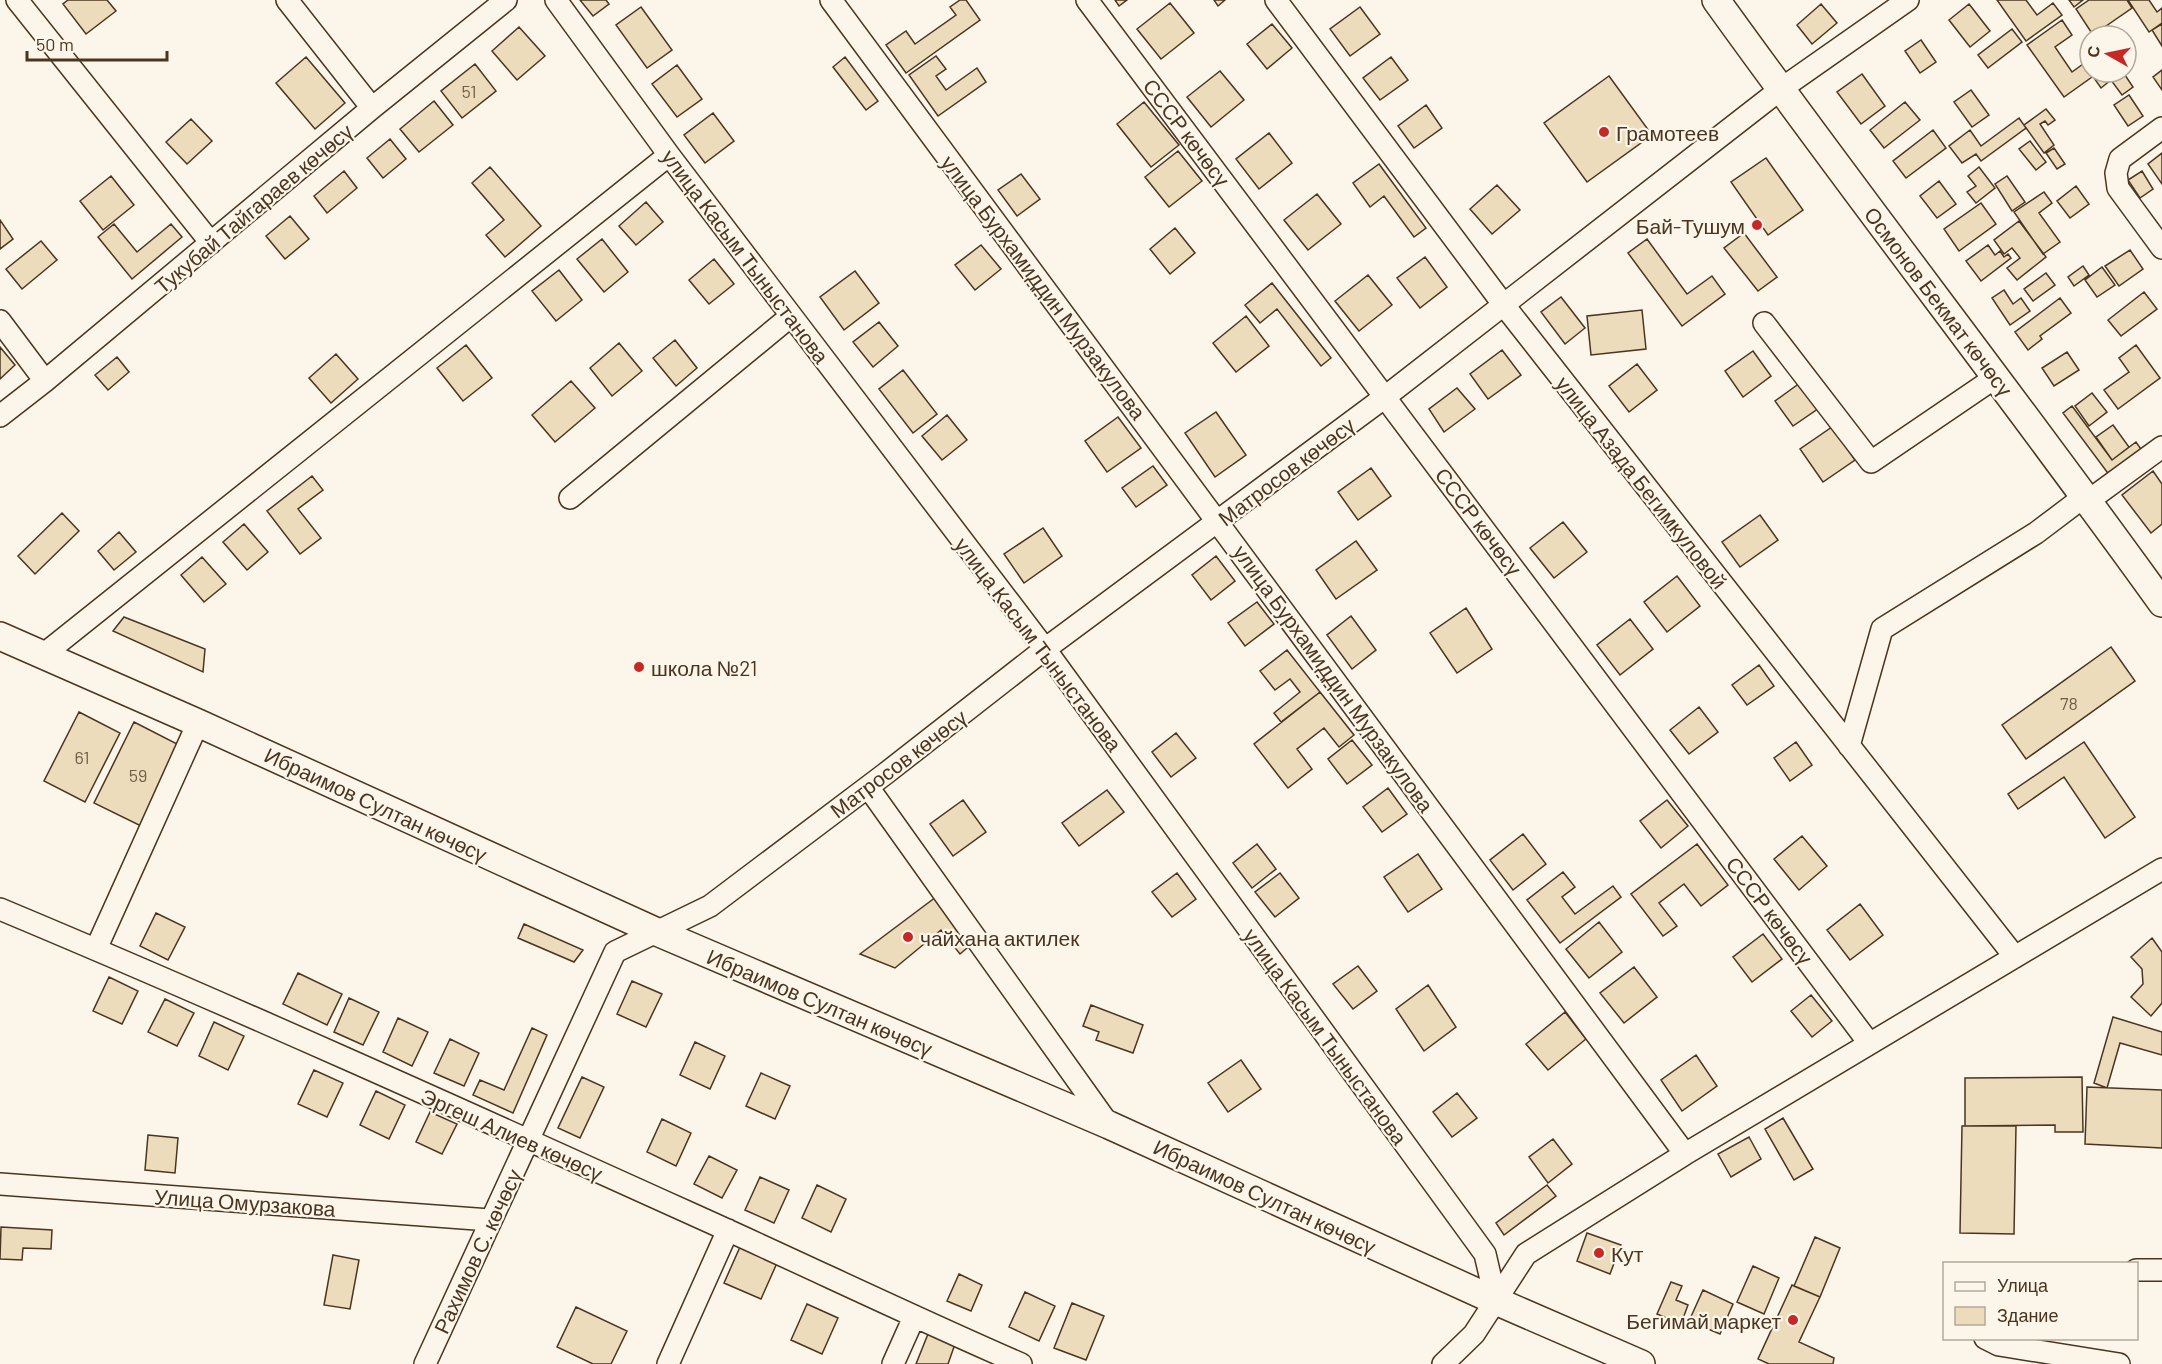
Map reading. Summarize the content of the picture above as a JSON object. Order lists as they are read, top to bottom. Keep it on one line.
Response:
{"streets":{"main road":["Осмонов Бекмат көчөсү","Ибраимов Султан көчөсү"],"street":["СССР көчөсү","Тукубай Тайгараев көчөсү","улица Касым Тыныстанова","улица Бурхамиддин Мурзакулова","Матросов көчөсү","улица Азада Бегимкуловой","Эргеш Алиев көчөсү","Улица Омурзакова","Рахимов С. көчөсү"]},"crossings":[["СССР көчөсү","Матросов көчөсү"],["улица Касым Тыныстанова","Матросов көчөсү"],["улица Касым Тыныстанова","Ибраимов Султан көчөсү"],["улица Бурхамиддин Мурзакулова","Матросов көчөсү"],["Осмонов Бекмат көчөсү","Матросов көчөсү"],["Матросов көчөсү","улица Азада Бегимкуловой"],["Матросов көчөсү","Ибраимов Султан көчөсү"],["Матросов көчөсү","Рахимов С. көчөсү"],["Ибраимов Султан көчөсү","Рахимов С. көчөсү"],["Эргеш Алиев көчөсү","Рахимов С. көчөсү"],["Улица Омурзакова","Рахимов С. көчөсү"]],"places":["Грамотеев","Бай-Тушум","школа №21","чайхана актилек","Кут","Бегимай маркет"],"house_numbers":["51","78","61","59"],"legend":["Улица","Здание"],"scale_bar":"50 m","north":"left"}
